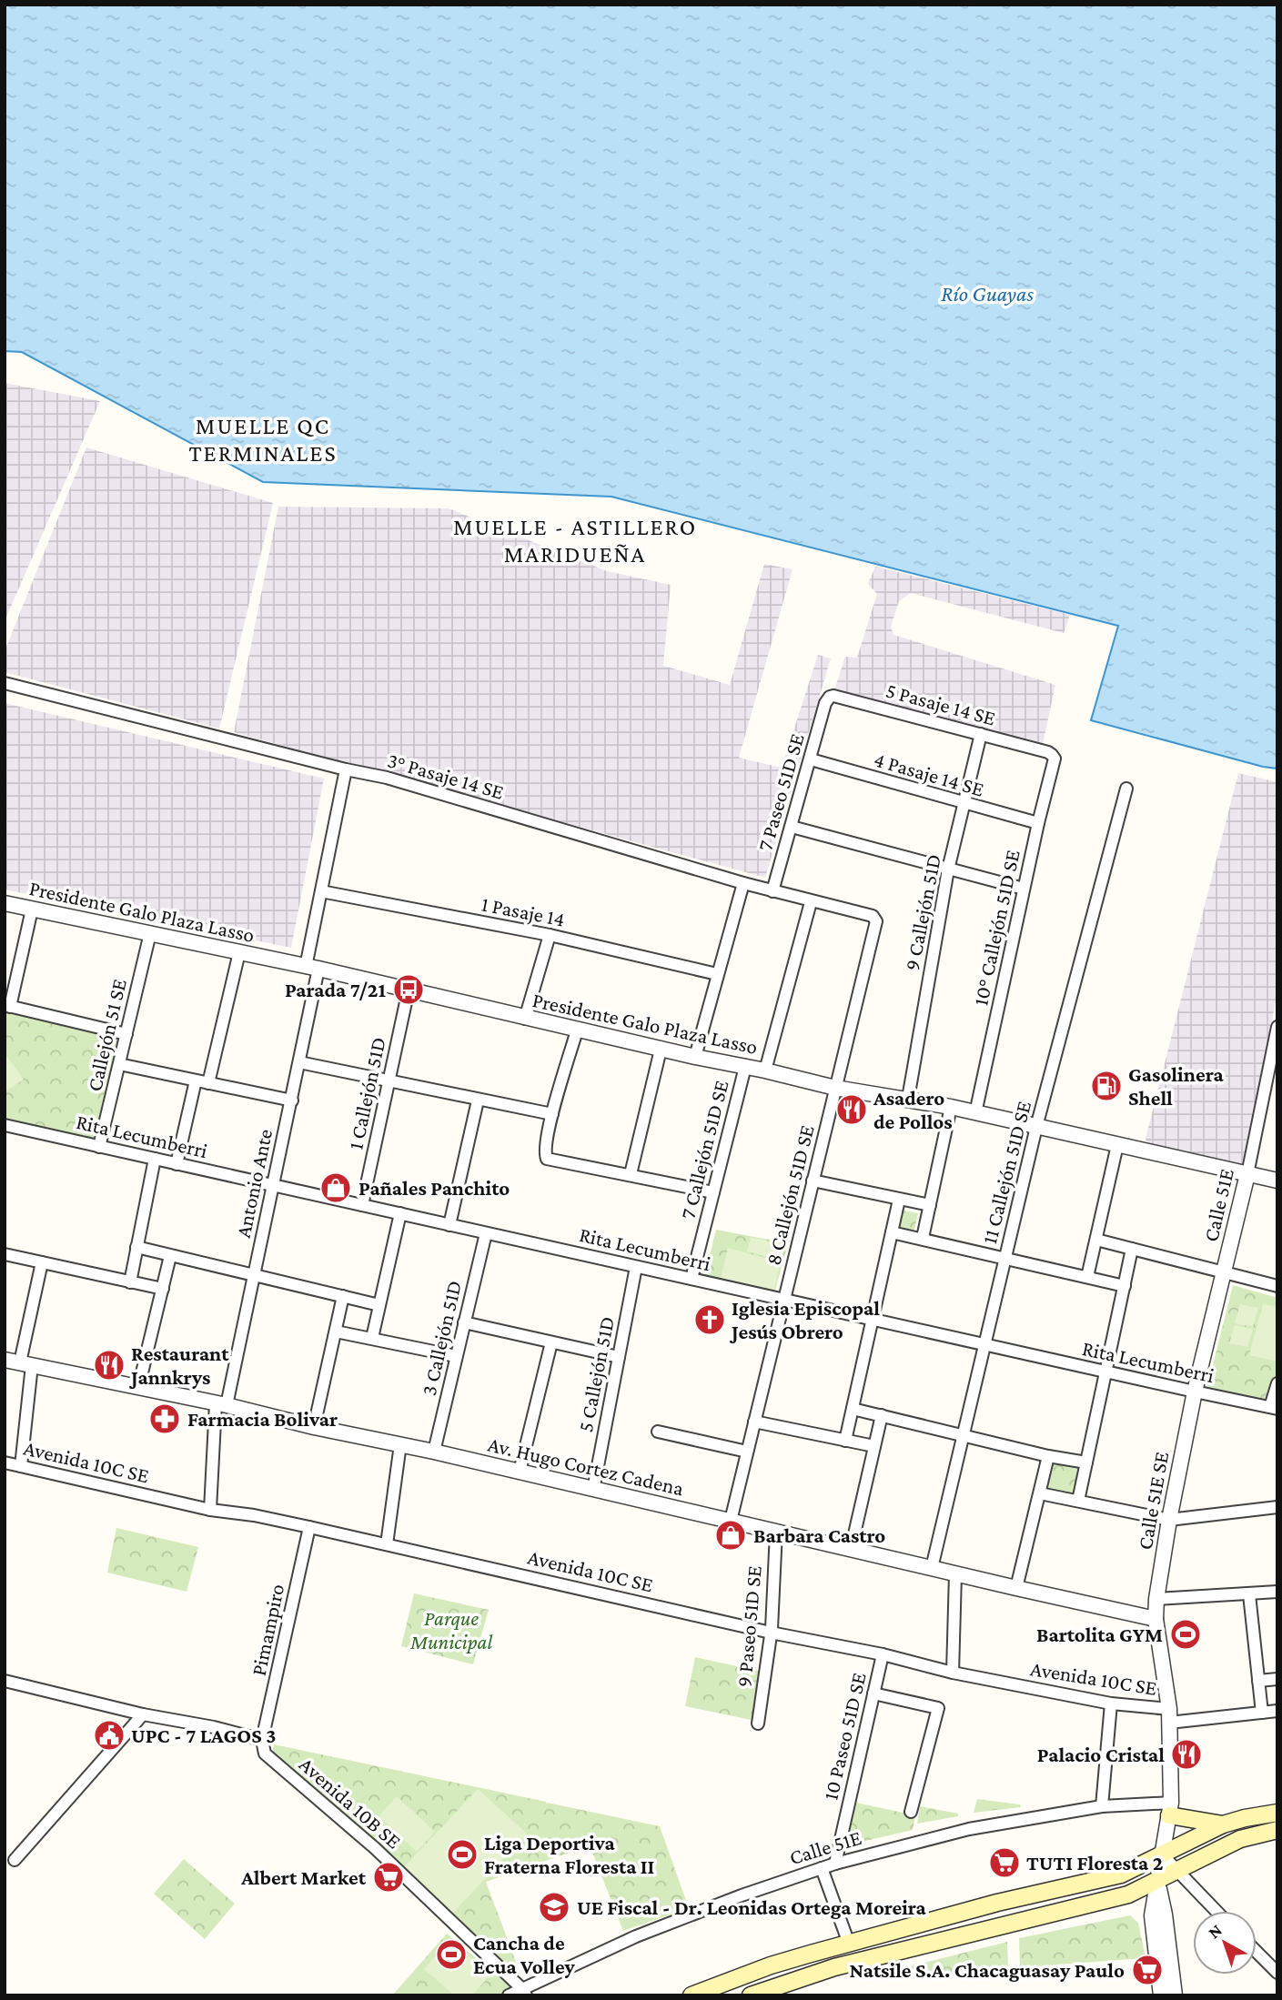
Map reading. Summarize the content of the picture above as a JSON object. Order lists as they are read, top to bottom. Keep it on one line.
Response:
{"streets":{"street":["5 Pasaje 14 SE","4 Pasaje 14 SE","3° Pasaje 14 SE","7 Paseo 51D SE","Presidente Galo Plaza Lasso","1 Pasaje 14","9 Callejón 51D","10° Callejón 51D SE","Callejón 51 SE","1 Callejón 51D","Rita Lecumberri","7 Callejón 51D SE","11 Callejón 51D SE","Antonio Ante","8 Callejón 51D SE","Calle 51E","3 Callejón 51D","5 Callejón 51D","Avenida 10C SE","Av. Hugo Cortez Cadena","Calle 51E SE","9 Paseo 51D SE","Pimampiro","10 Paseo 51D SE","Avenida 10B SE"]},"crossings":[["5 Pasaje 14 SE","7 Paseo 51D SE"],["5 Pasaje 14 SE","9 Callejón 51D"],["5 Pasaje 14 SE","10° Callejón 51D SE"],["4 Pasaje 14 SE","7 Paseo 51D SE"],["4 Pasaje 14 SE","9 Callejón 51D"],["4 Pasaje 14 SE","10° Callejón 51D SE"],["3° Pasaje 14 SE","7 Paseo 51D SE"],["3° Pasaje 14 SE","Antonio Ante"],["3° Pasaje 14 SE","8 Callejón 51D SE"],["Presidente Galo Plaza Lasso","9 Callejón 51D"],["Presidente Galo Plaza Lasso","10° Callejón 51D SE"],["Presidente Galo Plaza Lasso","Callejón 51 SE"],["Presidente Galo Plaza Lasso","1 Callejón 51D"],["Presidente Galo Plaza Lasso","7 Callejón 51D SE"],["Presidente Galo Plaza Lasso","11 Callejón 51D SE"],["Presidente Galo Plaza Lasso","Antonio Ante"],["Presidente Galo Plaza Lasso","8 Callejón 51D SE"],["Presidente Galo Plaza Lasso","Calle 51E"],["1 Pasaje 14","Antonio Ante"],["Callejón 51 SE","Rita Lecumberri"],["1 Callejón 51D","Rita Lecumberri"],["Rita Lecumberri","7 Callejón 51D SE"],["Rita Lecumberri","11 Callejón 51D SE"],["Rita Lecumberri","Antonio Ante"],["Rita Lecumberri","8 Callejón 51D SE"],["Rita Lecumberri","Calle 51E"],["Rita Lecumberri","3 Callejón 51D"],["Rita Lecumberri","5 Callejón 51D"],["Rita Lecumberri","Calle 51E SE"],["11 Callejón 51D SE","Av. Hugo Cortez Cadena"],["Antonio Ante","Avenida 10C SE"],["Antonio Ante","Av. Hugo Cortez Cadena"],["8 Callejón 51D SE","Av. Hugo Cortez Cadena"],["Calle 51E","Calle 51E SE"],["Calle 51E","10 Paseo 51D SE"],["Calle 51E","Avenida 10B SE"],["3 Callejón 51D","Av. Hugo Cortez Cadena"],["5 Callejón 51D","Av. Hugo Cortez Cadena"],["Avenida 10C SE","Calle 51E SE"],["Avenida 10C SE","9 Paseo 51D SE"],["Avenida 10C SE","Pimampiro"],["Avenida 10C SE","10 Paseo 51D SE"],["Av. Hugo Cortez Cadena","Calle 51E SE"],["Av. Hugo Cortez Cadena","9 Paseo 51D SE"],["Pimampiro","Avenida 10B SE"]],"districts":["MUELLE QC TERMINALES","MUELLE - ASTILLERO MARIDUEÑA"],"water":["Río Guayas"],"parks":["Parque Municipal"],"places":{"bus stop":["Parada 7/21"],"fuel station":["Gasolinera Shell"],"restaurant":["Asadero de Pollos","Restaurant Jannkrys","Palacio Cristal"],"shop":["Pañales Panchito","Barbara Castro"],"church":["Iglesia Episcopal Jesús Obrero"],"pharmacy":["Farmacia Bolivar"],"sports":["Bartolita GYM","Liga Deportiva Fraterna Floresta II","Cancha de Ecua Volley"],"public building":["UPC - 7 LAGOS 3"],"supermarket":["TUTI Floresta 2","Albert Market","Natsile S.A. Chacaguasay Paulo"],"school or university":["UE Fiscal - Dr. Leonidas Ortega Moreira"]},"north":"top left"}
